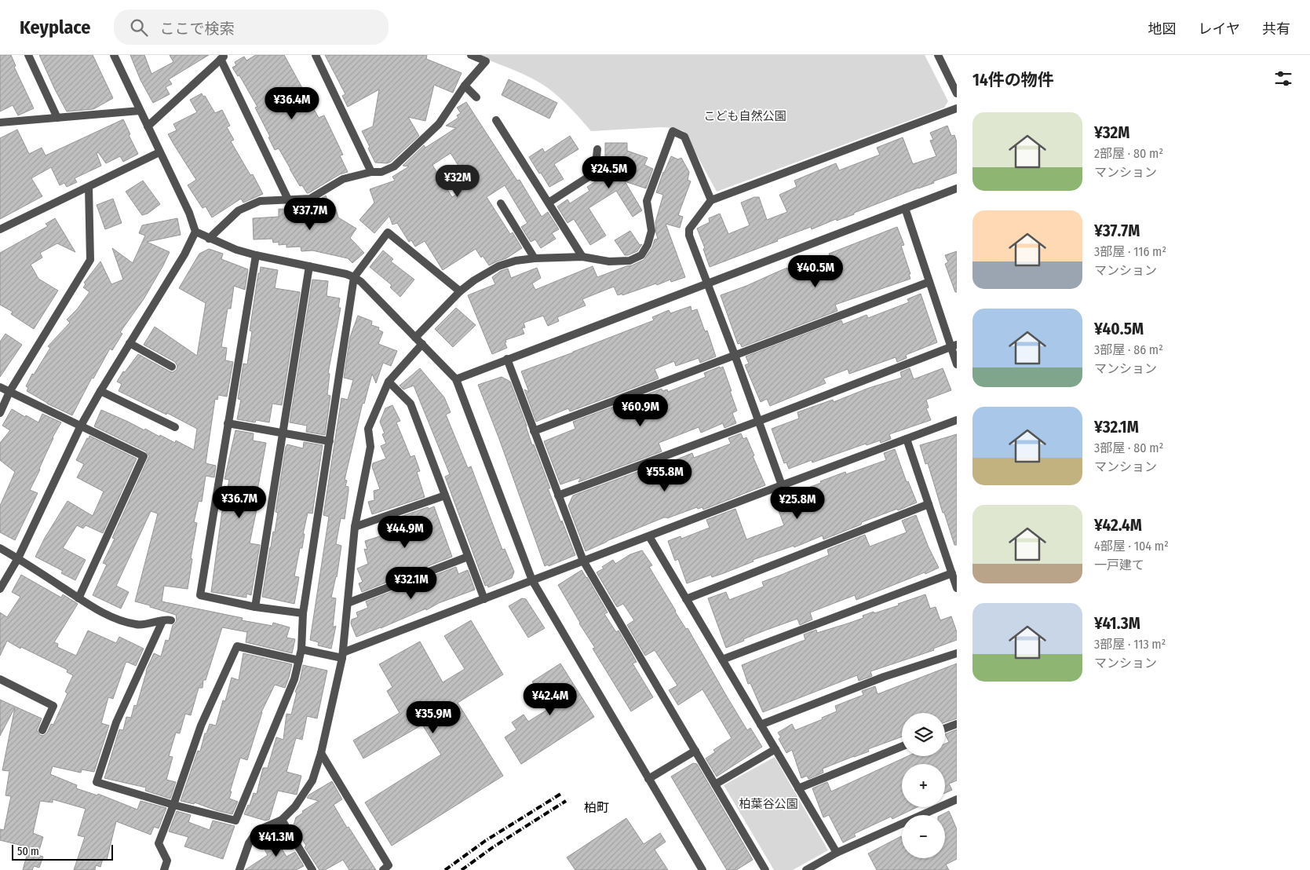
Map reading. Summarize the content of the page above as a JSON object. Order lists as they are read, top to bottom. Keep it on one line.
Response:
{"districts":["柏町"],"parks":["こども自然公園","柏葉谷公園"],"scale_bar":"50 m","page":{"header":"Keyplace","search":"ここで検索","nav":["地図","レイヤ","共有"],"heading":"14件の物件","price":["¥36.4M","¥24.5M","¥32M","¥37.7M","¥40.5M","¥60.9M","¥55.8M","¥36.7M","¥25.8M","¥44.9M","¥32.1M","¥42.4M","¥35.9M","¥41.3M"],"list":[{"name":"¥32M","note":"2部屋 · 80 m² · マンション"},{"name":"¥37.7M","note":"3部屋 · 116 m² · マンション"},{"name":"¥40.5M","note":"3部屋 · 86 m² · マンション"},{"name":"¥32.1M","note":"3部屋 · 80 m² · マンション"},{"name":"¥42.4M","note":"4部屋 · 104 m² · 一戸建て"},{"name":"¥41.3M","note":"3部屋 · 113 m² · マンション"}],"map_buttons":["+","−"],"scale":"50 m"}}
